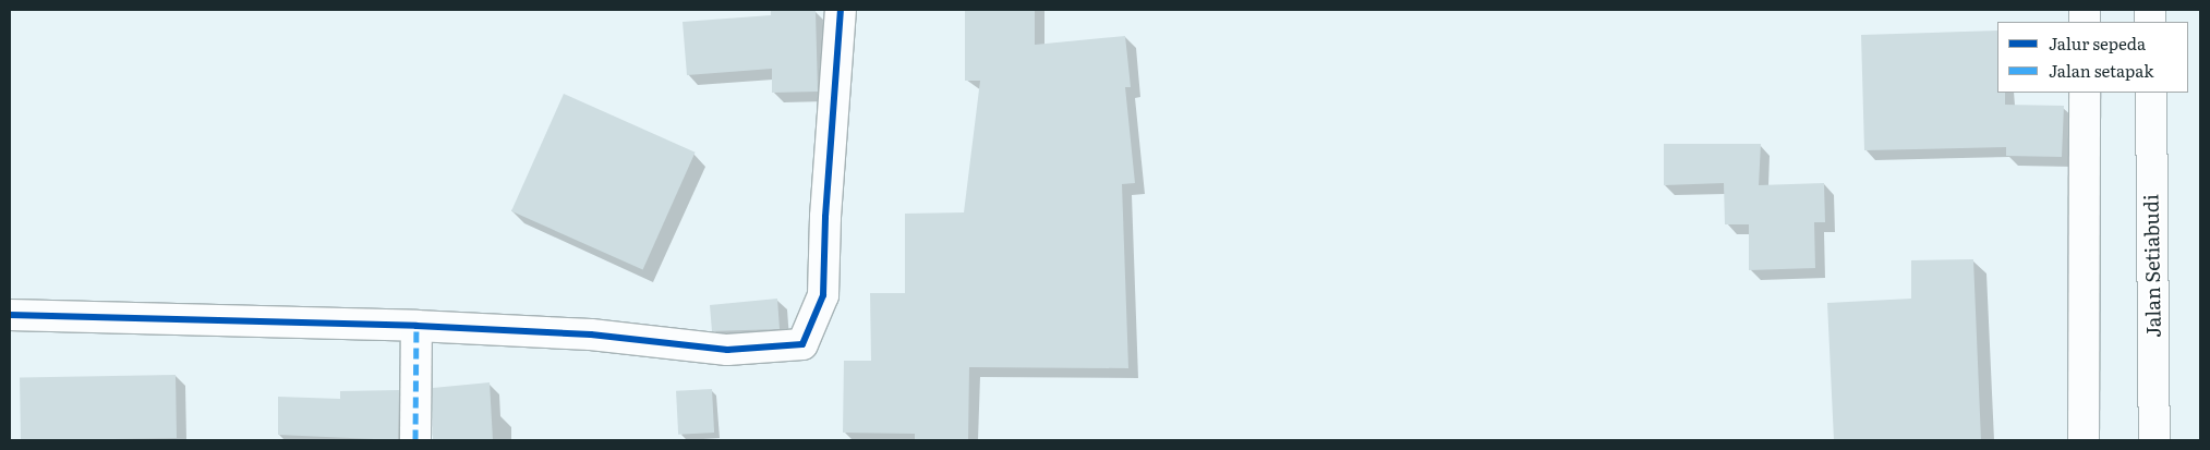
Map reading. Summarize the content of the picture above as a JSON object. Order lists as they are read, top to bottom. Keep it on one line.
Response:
{"streets":{"street":["Jalan Setiabudi"]},"legend":["Jalur sepeda","Jalan setapak"]}
